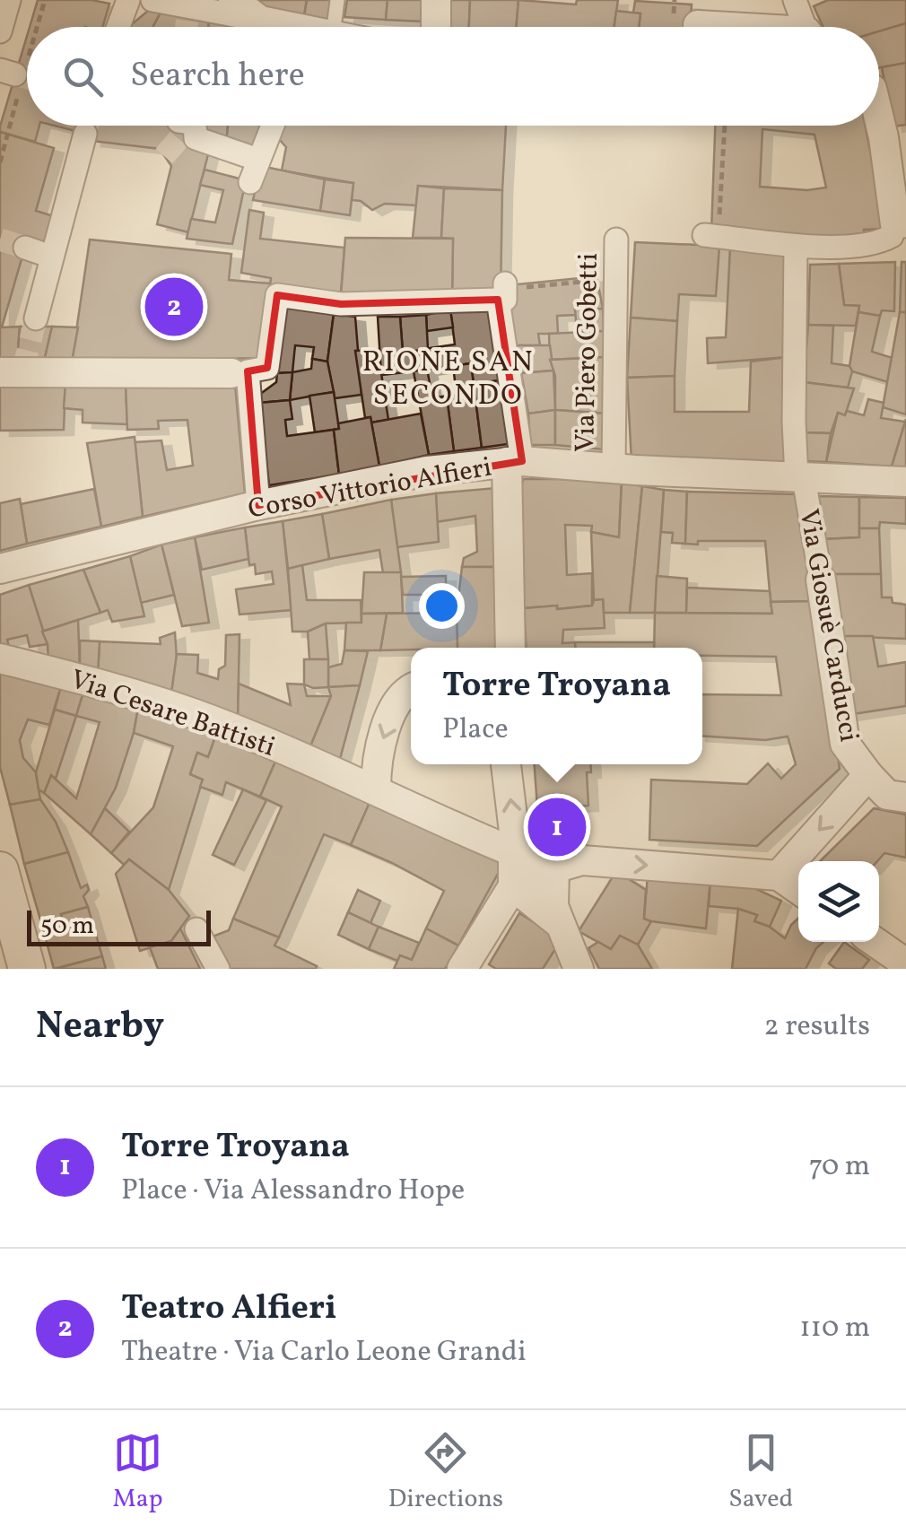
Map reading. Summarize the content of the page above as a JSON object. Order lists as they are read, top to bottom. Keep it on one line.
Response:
{"streets":{"street":["Via Piero Gobetti","Corso Vittorio Alfieri","Via Giosuè Carducci","Via Cesare Battisti"]},"crossings":[["Via Piero Gobetti","Corso Vittorio Alfieri"],["Corso Vittorio Alfieri","Via Giosuè Carducci"]],"districts":["RIONE SAN SECONDO"],"scale_bar":"50 m","page":{"search":"Search here","pins":["2","1"],"popup":["Torre Troyana","Place"],"scale":"50 m","heading":["Nearby","2 results"],"list":[{"mark":"1","name":"Torre Troyana","note":"Place · Via Alessandro Hope","value":"70 m"},{"mark":"2","name":"Teatro Alfieri","note":"Theatre · Via Carlo Leone Grandi","value":"110 m"}],"nav":["Map","Directions","Saved"]}}
